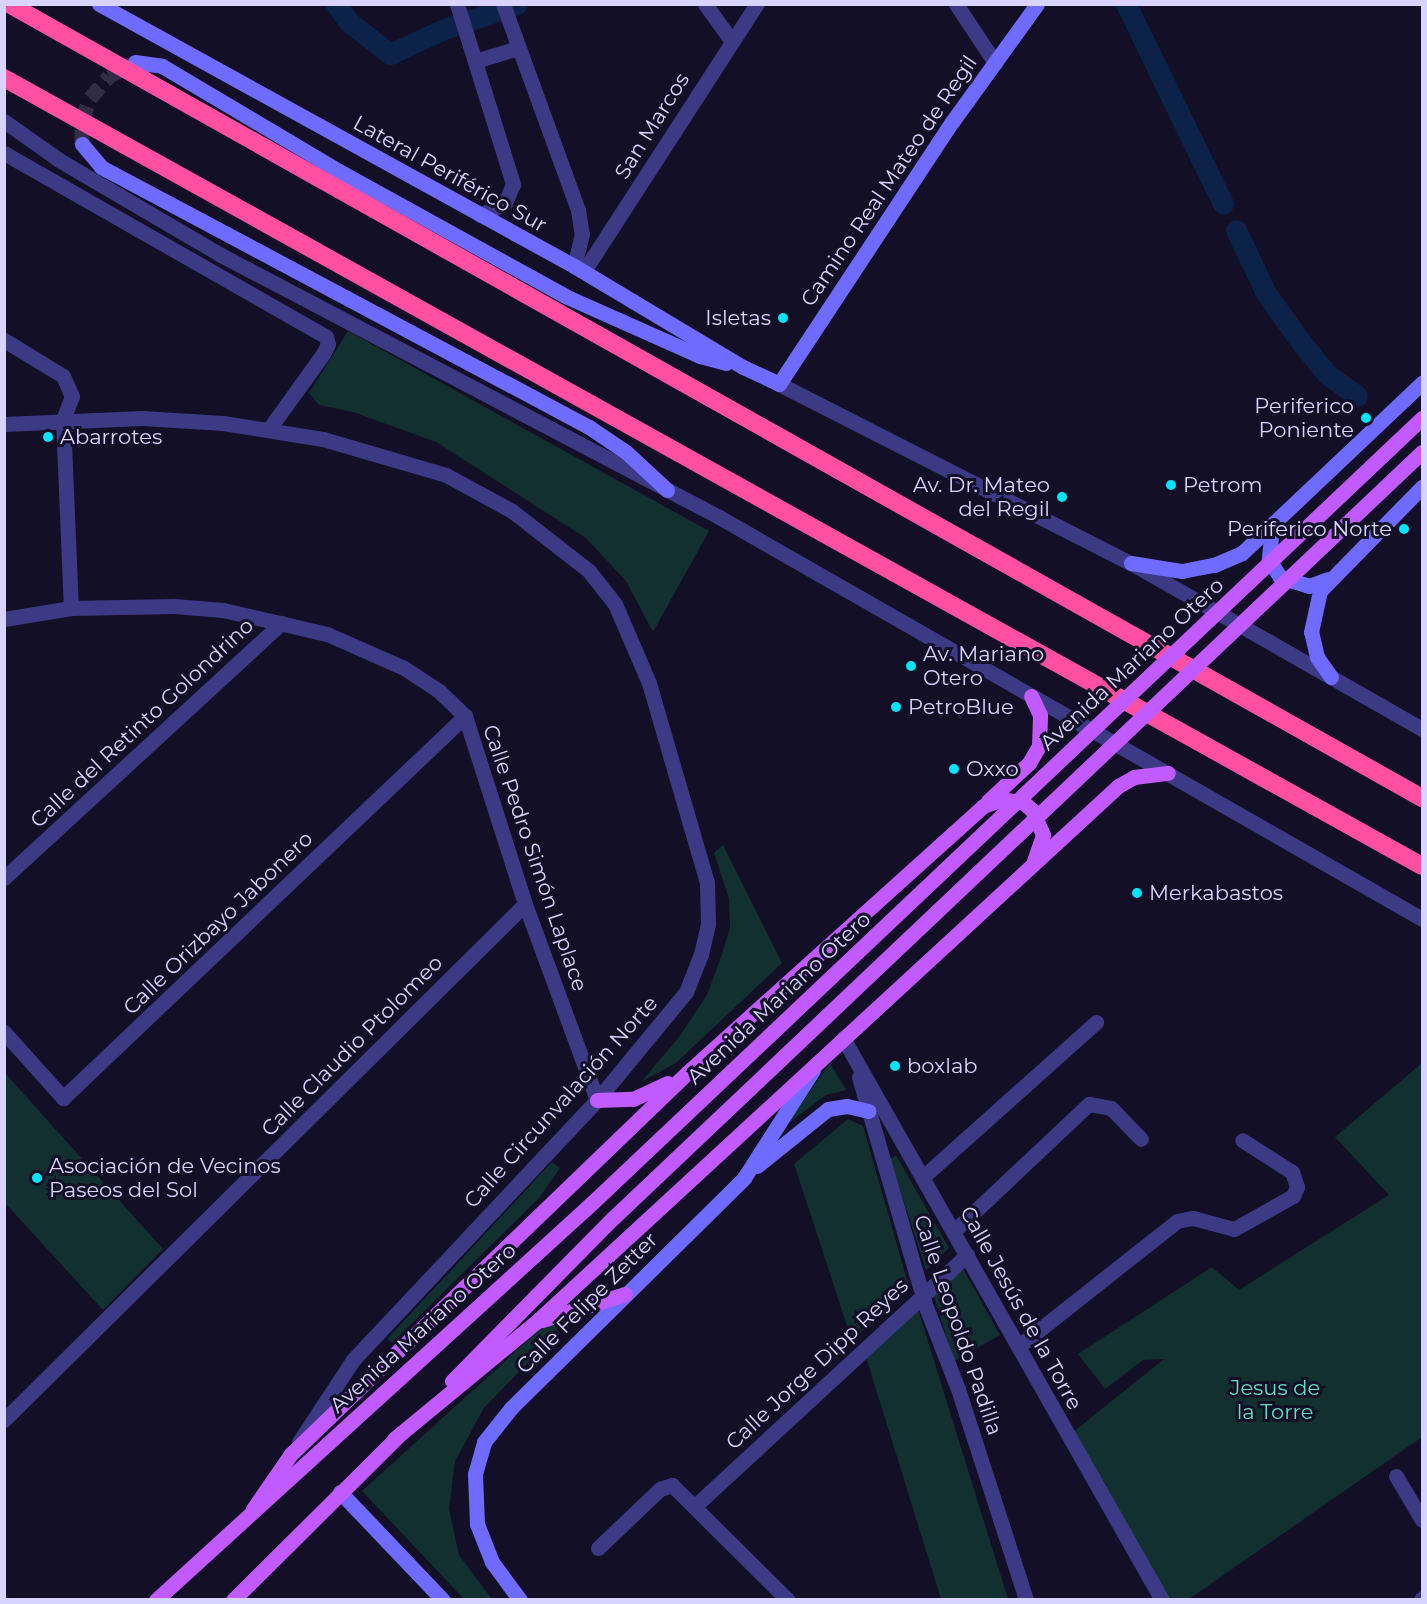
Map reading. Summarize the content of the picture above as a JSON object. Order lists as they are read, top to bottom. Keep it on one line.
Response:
{"streets":{"main road":["Lateral Periférico Sur","Camino Real Mateo de Regil","Avenida Mariano Otero","Calle Felipe Zetter"],"street":["San Marcos","Calle del Retinto Golondrino","Calle Pedro Simón Laplace","Calle Orizbayo Jabonero","Calle Claudio Ptolomeo","Calle Circunvalación Norte","Calle Jesús de la Torre","Calle Leopoldo Padilla","Calle Jorge Dipp Reyes"]},"crossings":[["San Marcos","Lateral Periférico Sur"],["Lateral Periférico Sur","Camino Real Mateo de Regil"],["Calle del Retinto Golondrino","Calle Pedro Simón Laplace"],["Calle Pedro Simón Laplace","Calle Orizbayo Jabonero"],["Calle Pedro Simón Laplace","Calle Claudio Ptolomeo"],["Calle Pedro Simón Laplace","Calle Circunvalación Norte"],["Calle Jesús de la Torre","Calle Leopoldo Padilla"],["Calle Jesús de la Torre","Calle Jorge Dipp Reyes"],["Calle Leopoldo Padilla","Calle Jorge Dipp Reyes"]],"parks":["Jesus de la Torre"],"places":["Isletas","Periferico Poniente","Abarrotes","Petrom","Av. Dr. Mateo del Regil","Periferico Norte","Av. Mariano Otero","PetroBlue","Oxxo","Merkabastos","boxlab","Asociación de Vecinos Paseos del Sol"]}
